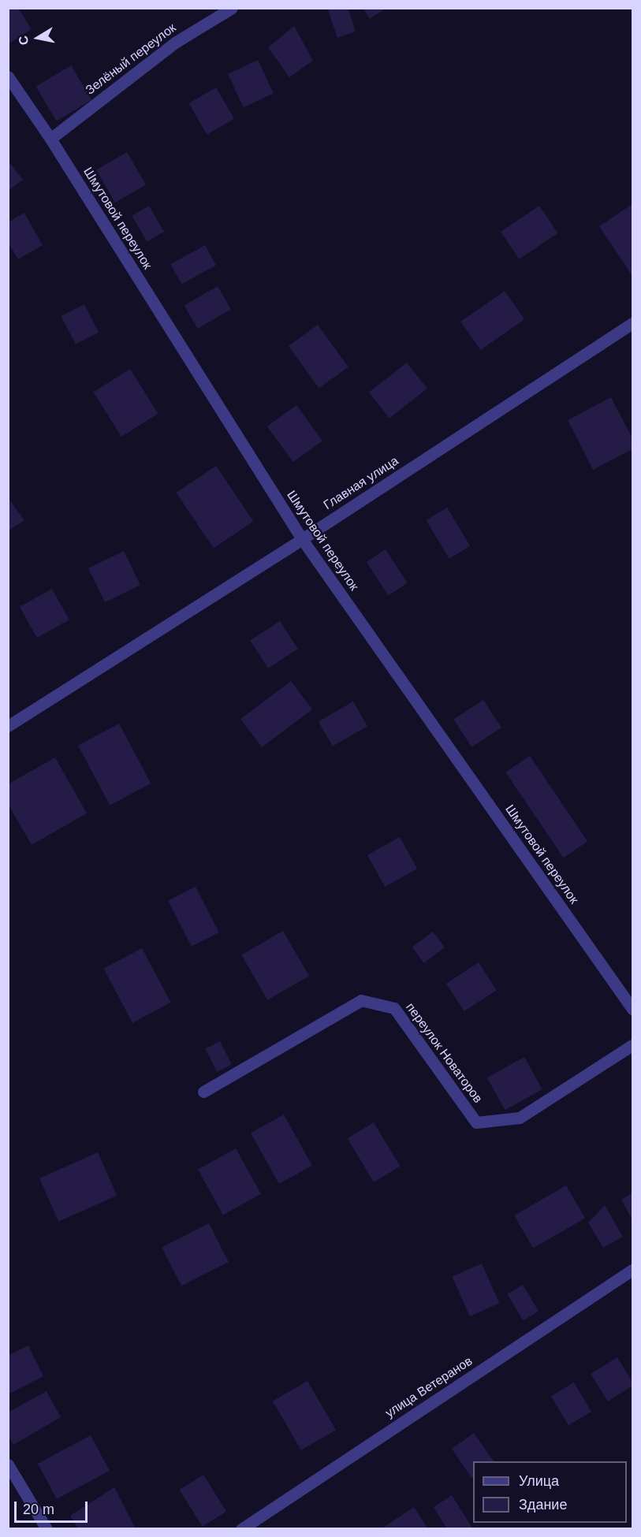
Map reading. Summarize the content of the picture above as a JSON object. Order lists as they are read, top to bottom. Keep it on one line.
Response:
{"streets":{"street":["Зелёный переулок","Шмутовой переулок","Главная улица","переулок Новаторов","улица Ветеранов"]},"crossings":[["Зелёный переулок","Шмутовой переулок"],["Шмутовой переулок","Главная улица"]],"legend":["Улица","Здание"],"scale_bar":"20 m","north":"left"}
